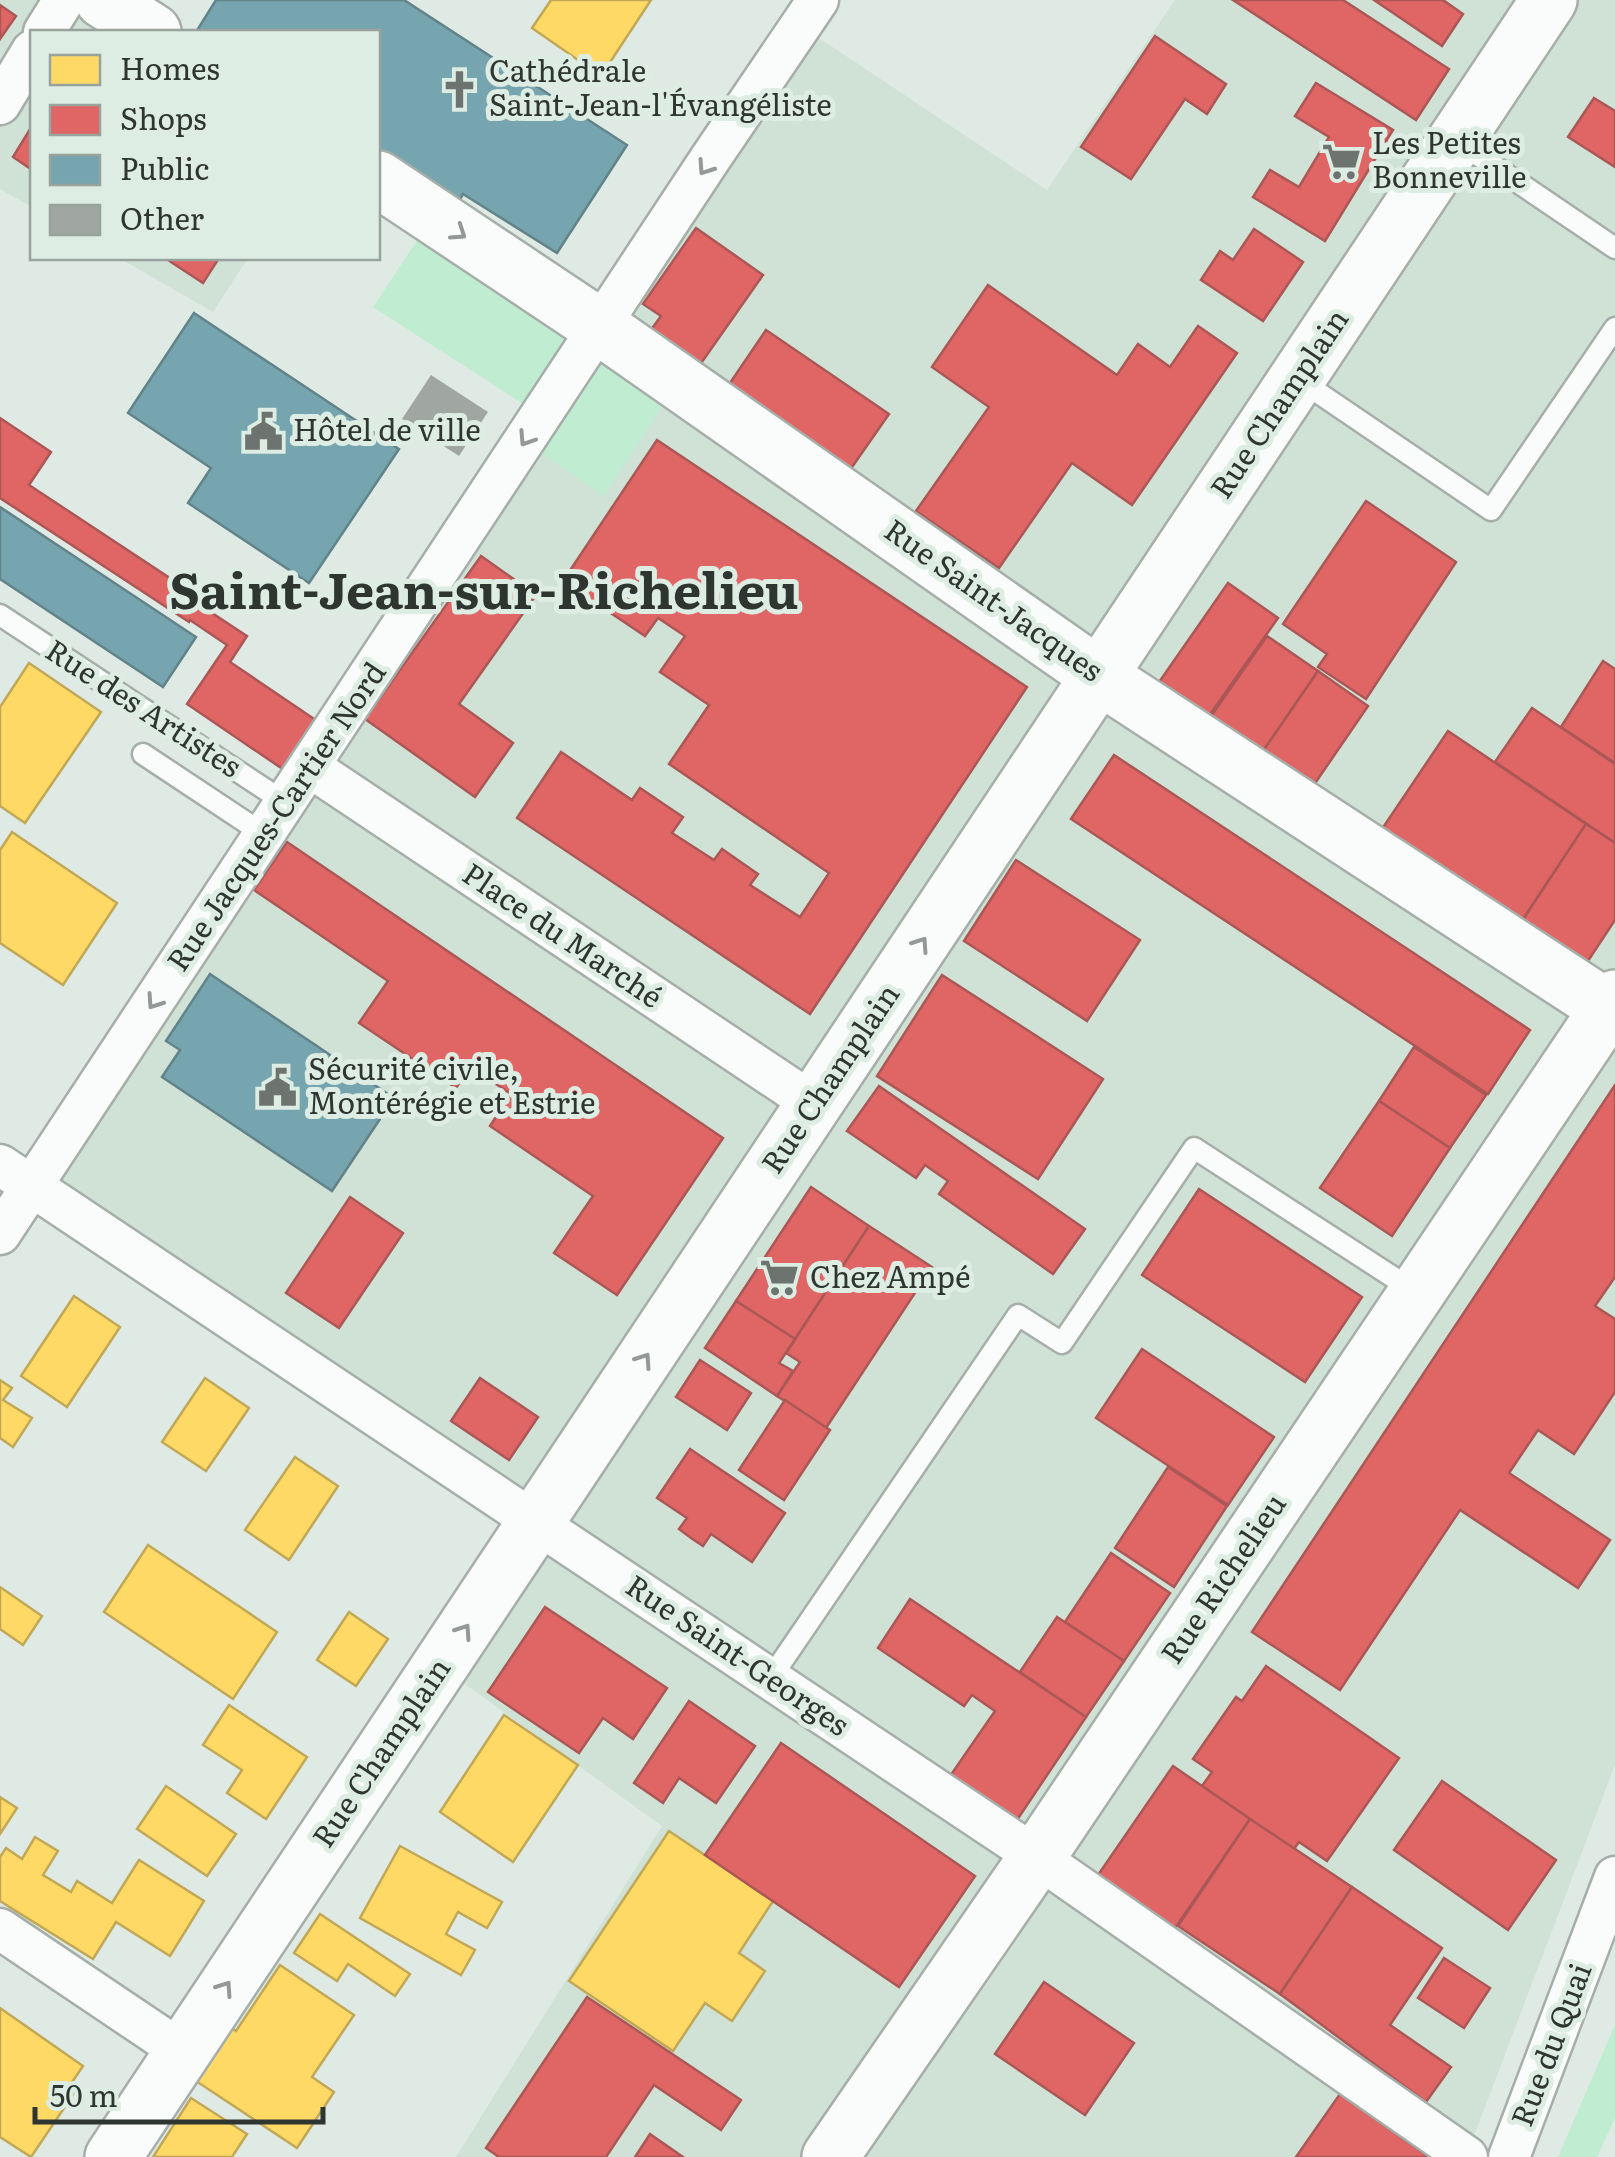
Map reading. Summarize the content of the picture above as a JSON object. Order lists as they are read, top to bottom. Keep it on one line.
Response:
{"streets":{"street":["Rue Champlain","Rue Saint-Jacques","Rue Jacques-Cartier Nord","Place du Marché","Rue Richelieu","Rue Saint-Georges","Rue du Quai"],"lane":["Rue des Artistes"]},"crossings":[["Rue Champlain","Rue Saint-Jacques"],["Rue Champlain","Place du Marché"],["Rue Champlain","Rue Saint-Georges"],["Rue Saint-Jacques","Rue Jacques-Cartier Nord"],["Rue Saint-Jacques","Rue Richelieu"],["Rue des Artistes","Rue Jacques-Cartier Nord"],["Rue Jacques-Cartier Nord","Place du Marché"],["Rue Jacques-Cartier Nord","Rue Saint-Georges"],["Rue Richelieu","Rue Saint-Georges"]],"one_way":["Rue Champlain","Rue Jacques-Cartier Nord"],"districts":["Saint-Jean-sur-Richelieu"],"places":{"church":["Cathédrale Saint-Jean-l'Évangéliste"],"supermarket":["Les Petites Bonneville","Chez Ampé"],"public building":["Hôtel de ville","Sécurité civile, Montérégie et Estrie"]},"legend":["Homes","Shops","Public","Other"],"scale_bar":"50 m"}
